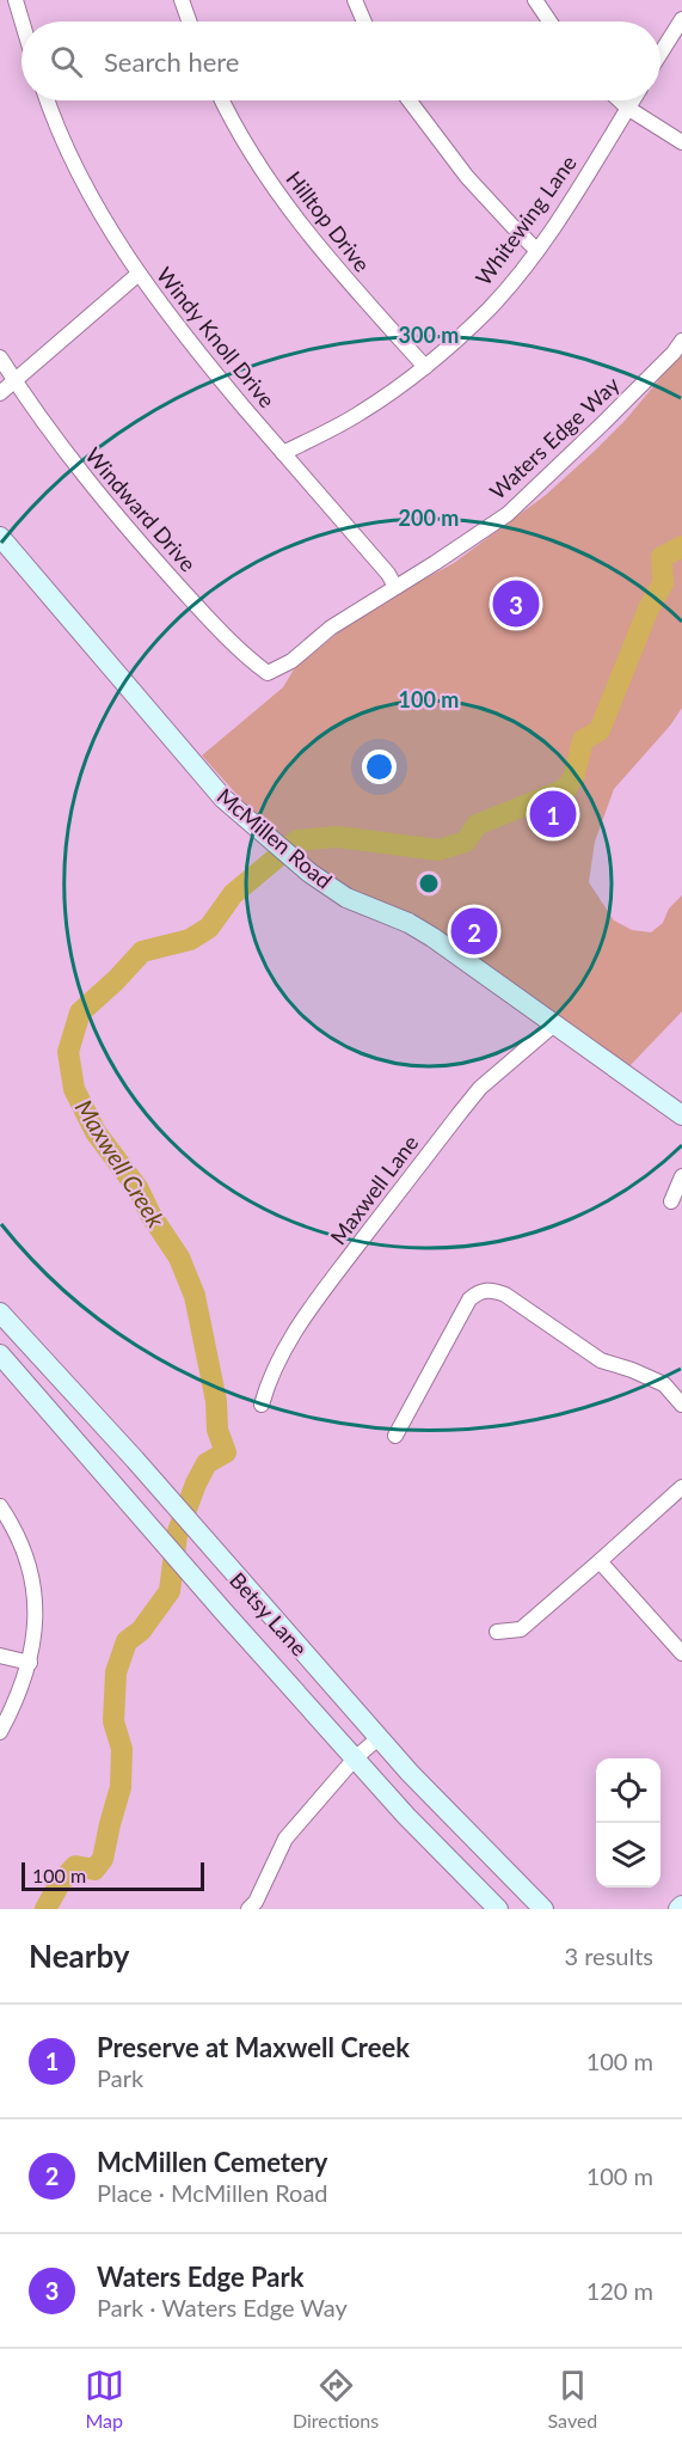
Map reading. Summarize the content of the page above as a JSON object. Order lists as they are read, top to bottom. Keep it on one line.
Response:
{"streets":{"main road":["McMillen Road","Betsy Lane"],"street":["Whitewing Lane","Hilltop Drive","Windy Knoll Drive","Waters Edge Way","Windward Drive","Maxwell Lane"]},"crossings":[["Whitewing Lane","Hilltop Drive"],["Whitewing Lane","Windy Knoll Drive"],["Windy Knoll Drive","Waters Edge Way"],["Waters Edge Way","Windward Drive"],["McMillen Road","Maxwell Lane"]],"water":["Maxwell Creek"],"scale_bar":"100 m","page":{"search":"Search here","pins":["3","1","2"],"scale":"100 m","heading":["Nearby","3 results"],"list":[{"mark":"1","name":"Preserve at Maxwell Creek","note":"Park","value":"100 m"},{"mark":"2","name":"McMillen Cemetery","note":"Place · McMillen Road","value":"100 m"},{"mark":"3","name":"Waters Edge Park","note":"Park · Waters Edge Way","value":"120 m"}],"nav":["Map","Directions","Saved"]},"rings":["300 m","200 m","100 m"]}
